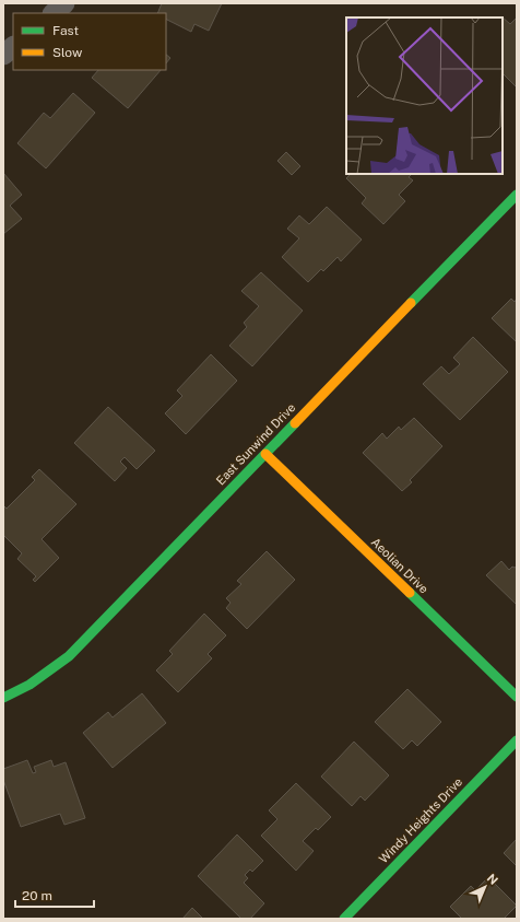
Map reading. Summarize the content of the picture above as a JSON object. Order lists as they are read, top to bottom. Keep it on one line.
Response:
{"streets":{"street":["East Sunwind Drive","Aeolian Drive","Windy Heights Drive"]},"crossings":[["East Sunwind Drive","Aeolian Drive"]],"legend":["Fast","Slow"],"scale_bar":"20 m","north":"top right"}
